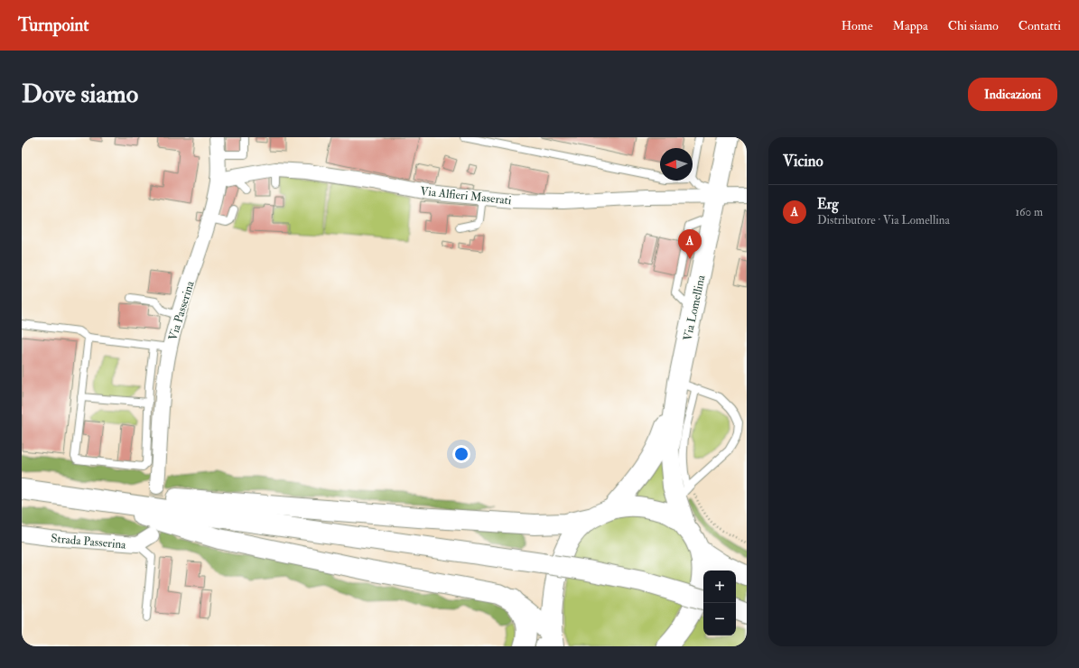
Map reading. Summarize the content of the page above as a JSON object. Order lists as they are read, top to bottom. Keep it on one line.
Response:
{"streets":{"main road":["Via Lomellina"],"street":["Via Alfieri Maserati","Via Passerina","Strada Passerina"]},"crossings":[["Via Alfieri Maserati","Via Lomellina"],["Via Alfieri Maserati","Via Passerina"]],"north":"left","page":{"header":"Turnpoint","nav":["Home","Mappa","Chi siamo","Contatti"],"buttons":"Indicazioni","title":"Dove siamo","heading":"Vicino","list":[{"mark":"A","name":"Erg","note":"Distributore · Via Lomellina","value":"160 m"}],"pins":"A","map_buttons":["+","−"]}}
